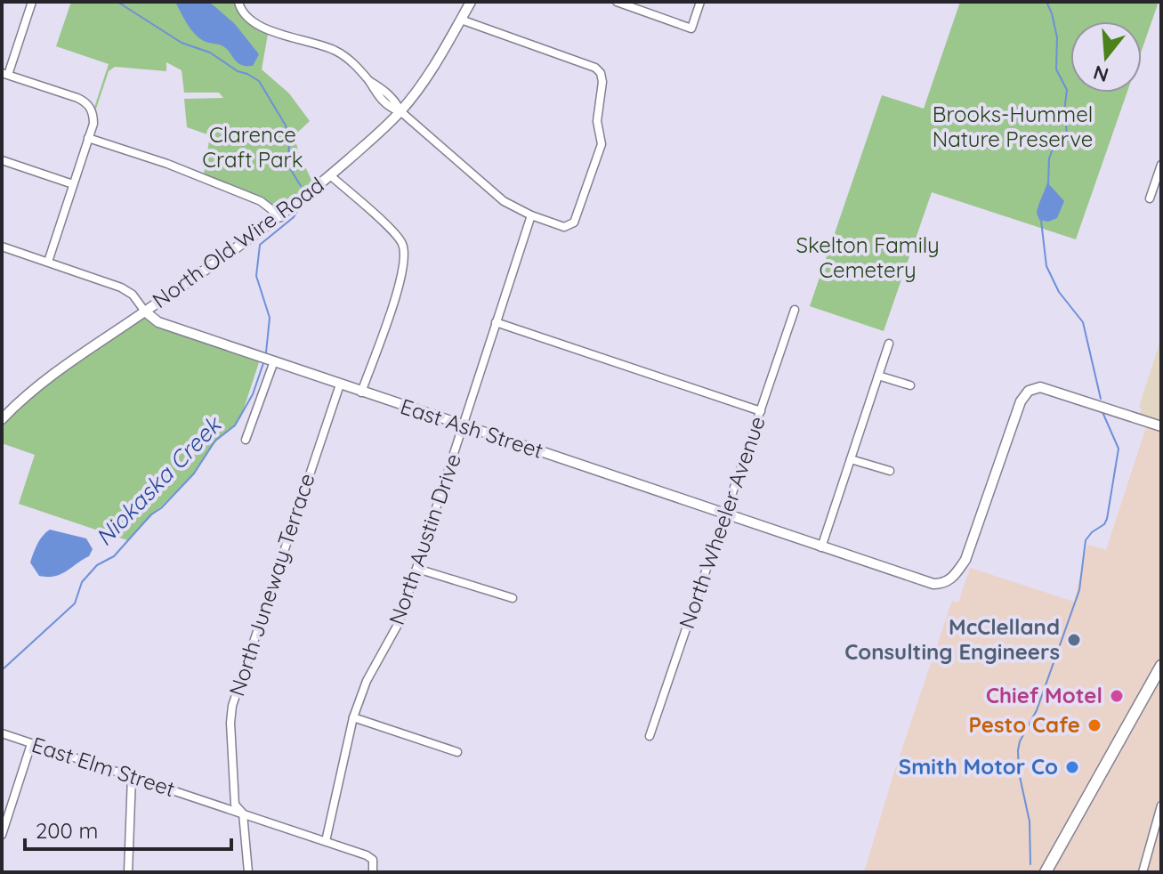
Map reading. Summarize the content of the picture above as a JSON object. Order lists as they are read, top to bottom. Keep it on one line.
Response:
{"streets":{"street":["North Old Wire Road","East Ash Street","North Wheeler Avenue","North Austin Drive","North Juneway Terrace","East Elm Street"]},"crossings":[["North Old Wire Road","East Ash Street"],["East Ash Street","North Wheeler Avenue"],["East Ash Street","North Austin Drive"],["East Ash Street","North Juneway Terrace"],["North Austin Drive","East Elm Street"],["North Juneway Terrace","East Elm Street"]],"water":["Niokaska Creek"],"parks":["Brooks-Hummel Nature Preserve","Clarence Craft Park","Skelton Family Cemetery"],"places":["McClelland Consulting Engineers","Chief Motel","Pesto Cafe","Smith Motor Co"],"scale_bar":"200 m","north":"bottom"}
